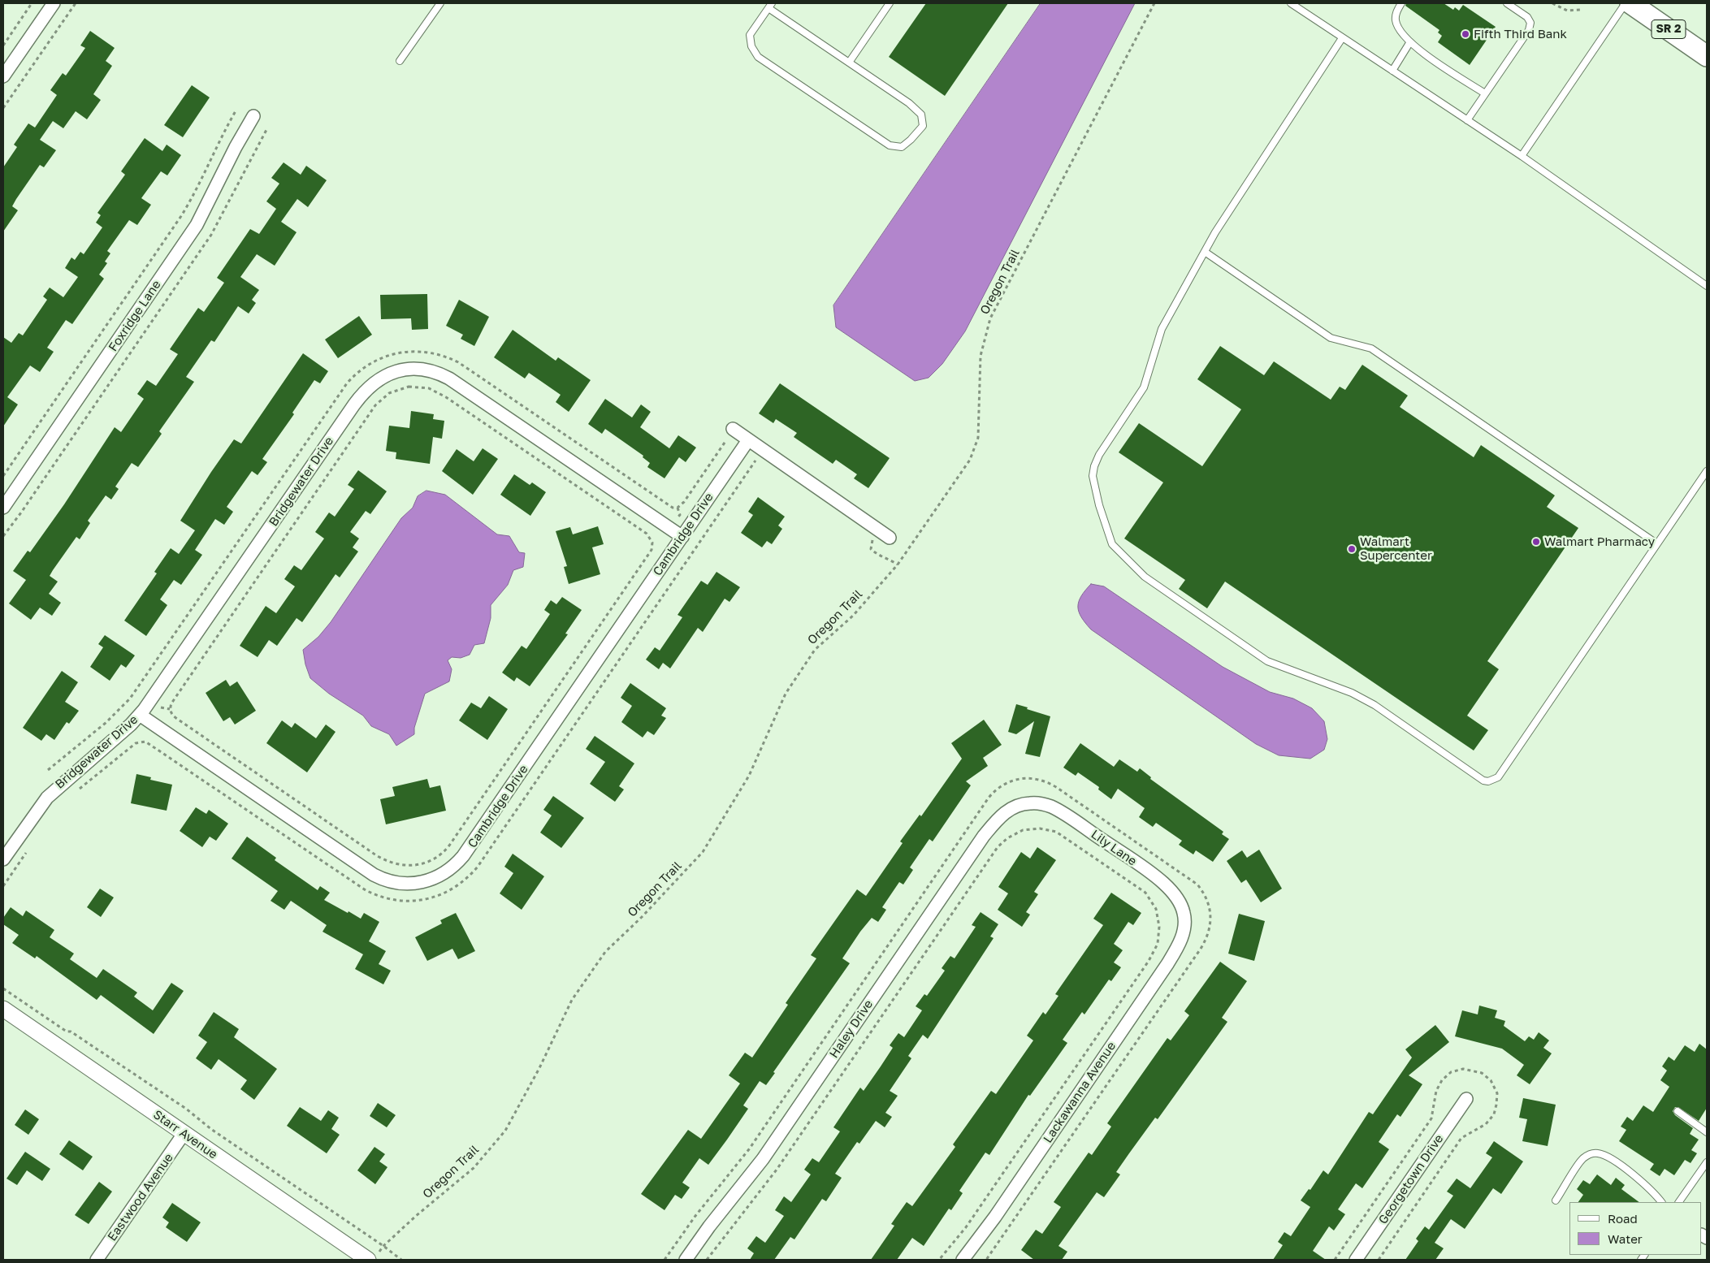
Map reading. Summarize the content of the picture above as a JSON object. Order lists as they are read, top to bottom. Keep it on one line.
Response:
{"streets":{"highway":["SR 2"],"street":["Foxridge Lane","Bridgewater Drive","Cambridge Drive","Lily Lane","Haley Drive","Lackawanna Avenue","Starr Avenue","Georgetown Drive","Eastwood Avenue"],"path":["Oregon Trail"]},"crossings":[["Bridgewater Drive","Cambridge Drive"],["Lily Lane","Haley Drive"],["Lily Lane","Lackawanna Avenue"],["Starr Avenue","Eastwood Avenue"]],"places":["Fifth Third Bank","Walmart Pharmacy","Walmart Supercenter"],"legend":["Road","Water"]}
